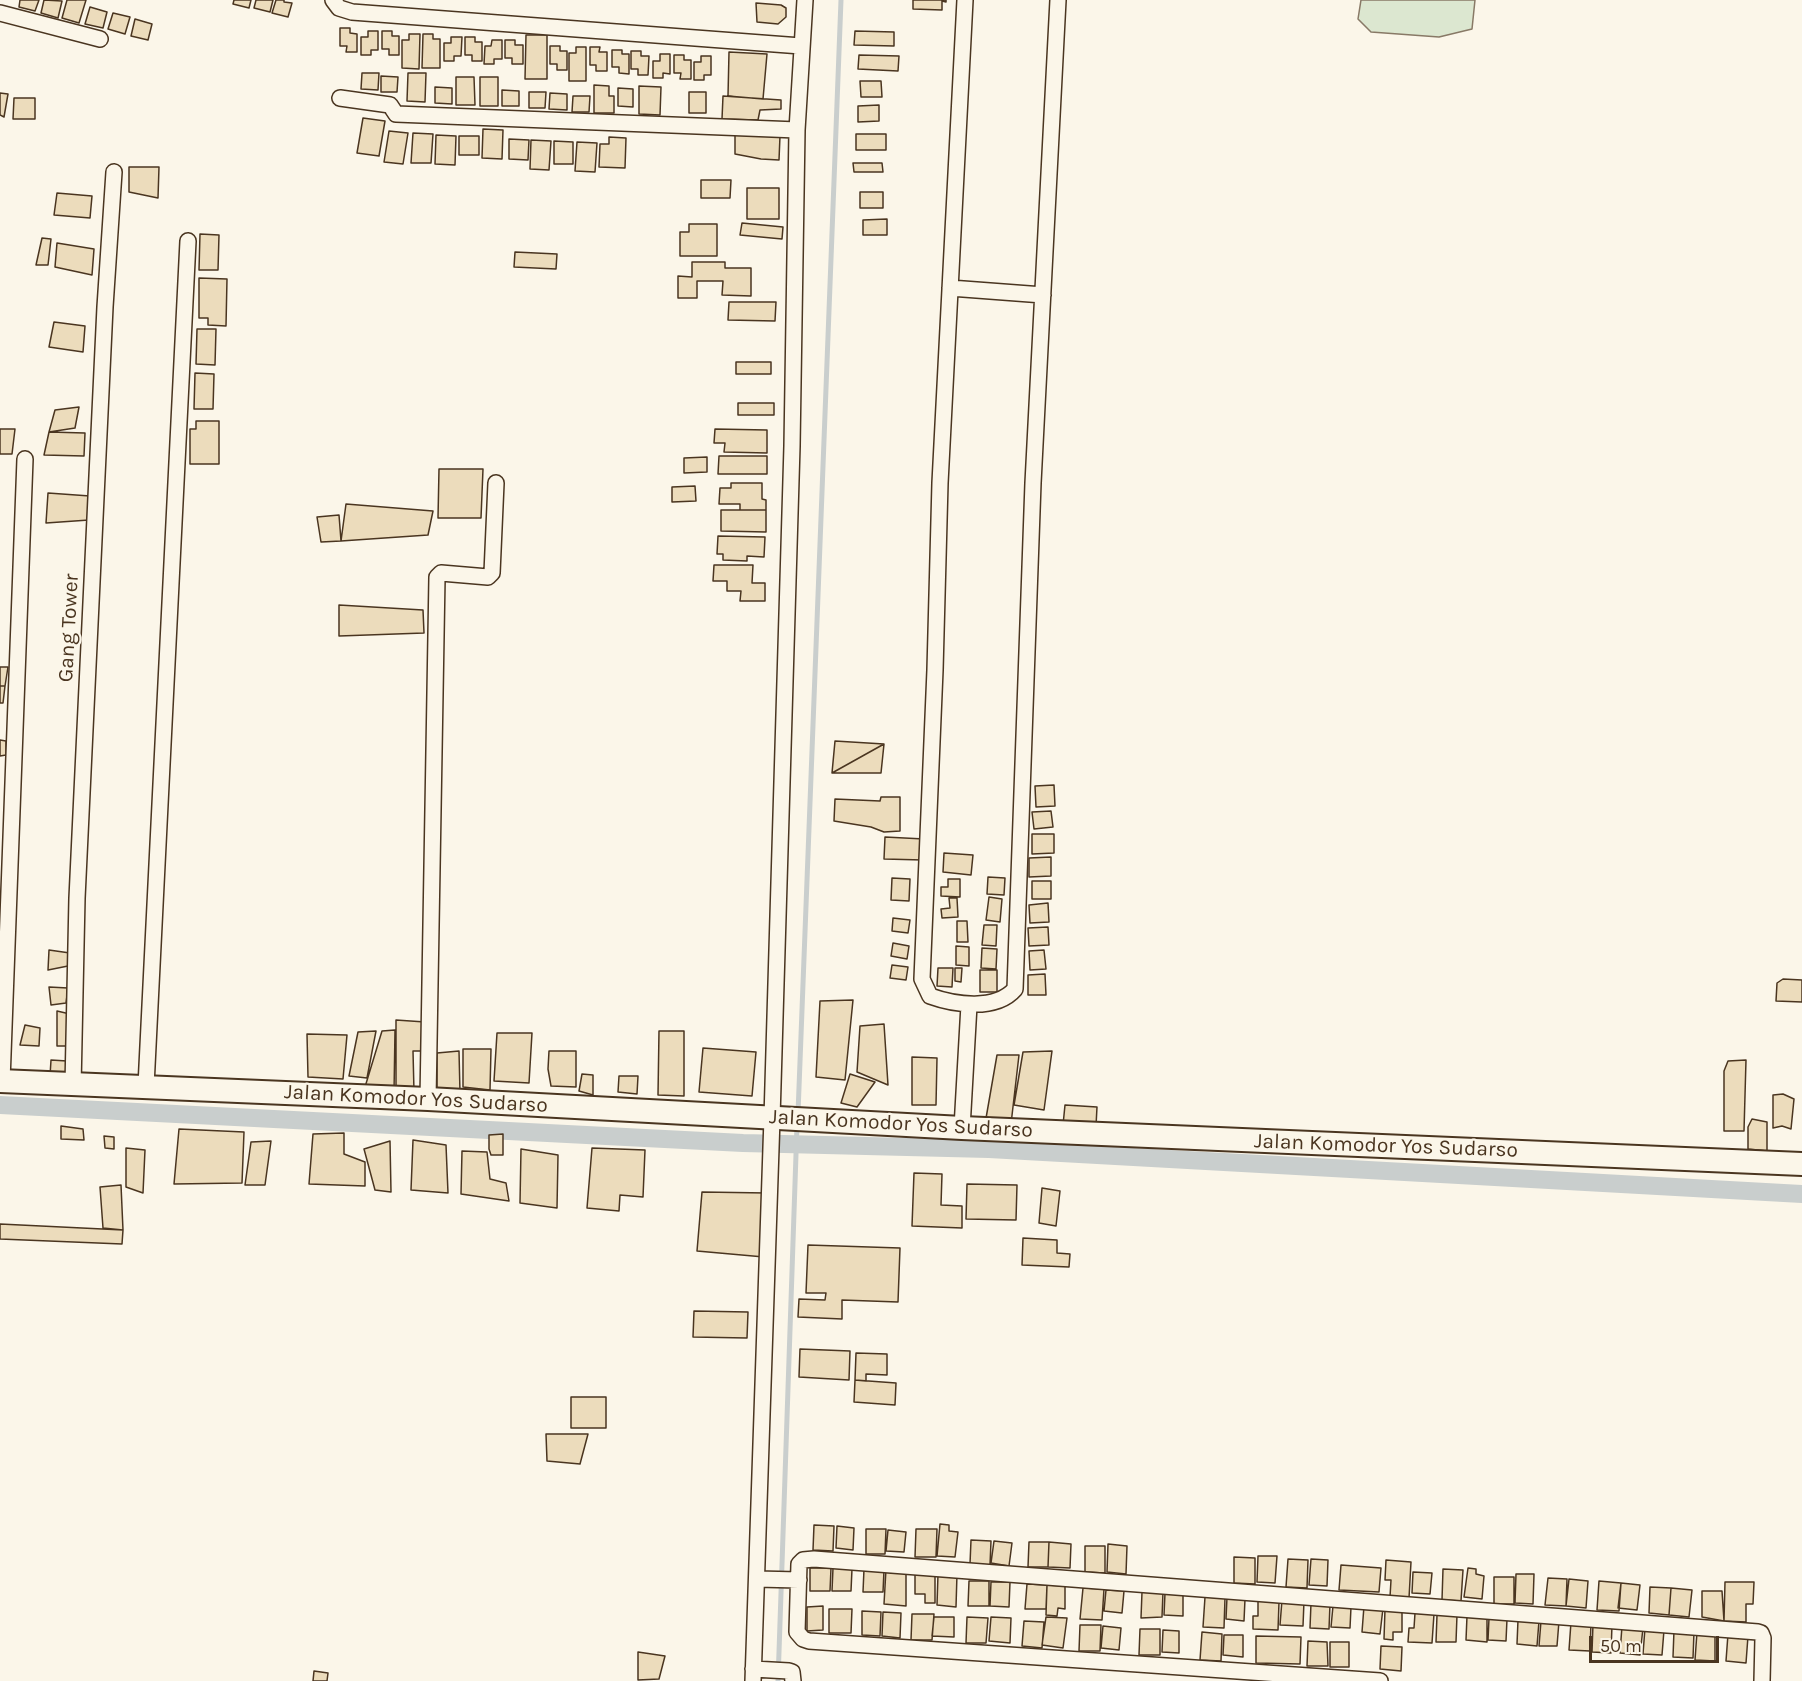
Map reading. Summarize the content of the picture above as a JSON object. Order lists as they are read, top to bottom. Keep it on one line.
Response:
{"streets":{"street":["Gang Tower","Jalan Komodor Yos Sudarso"]},"crossings":[["Gang Tower","Jalan Komodor Yos Sudarso"]],"scale_bar":"50 m"}
